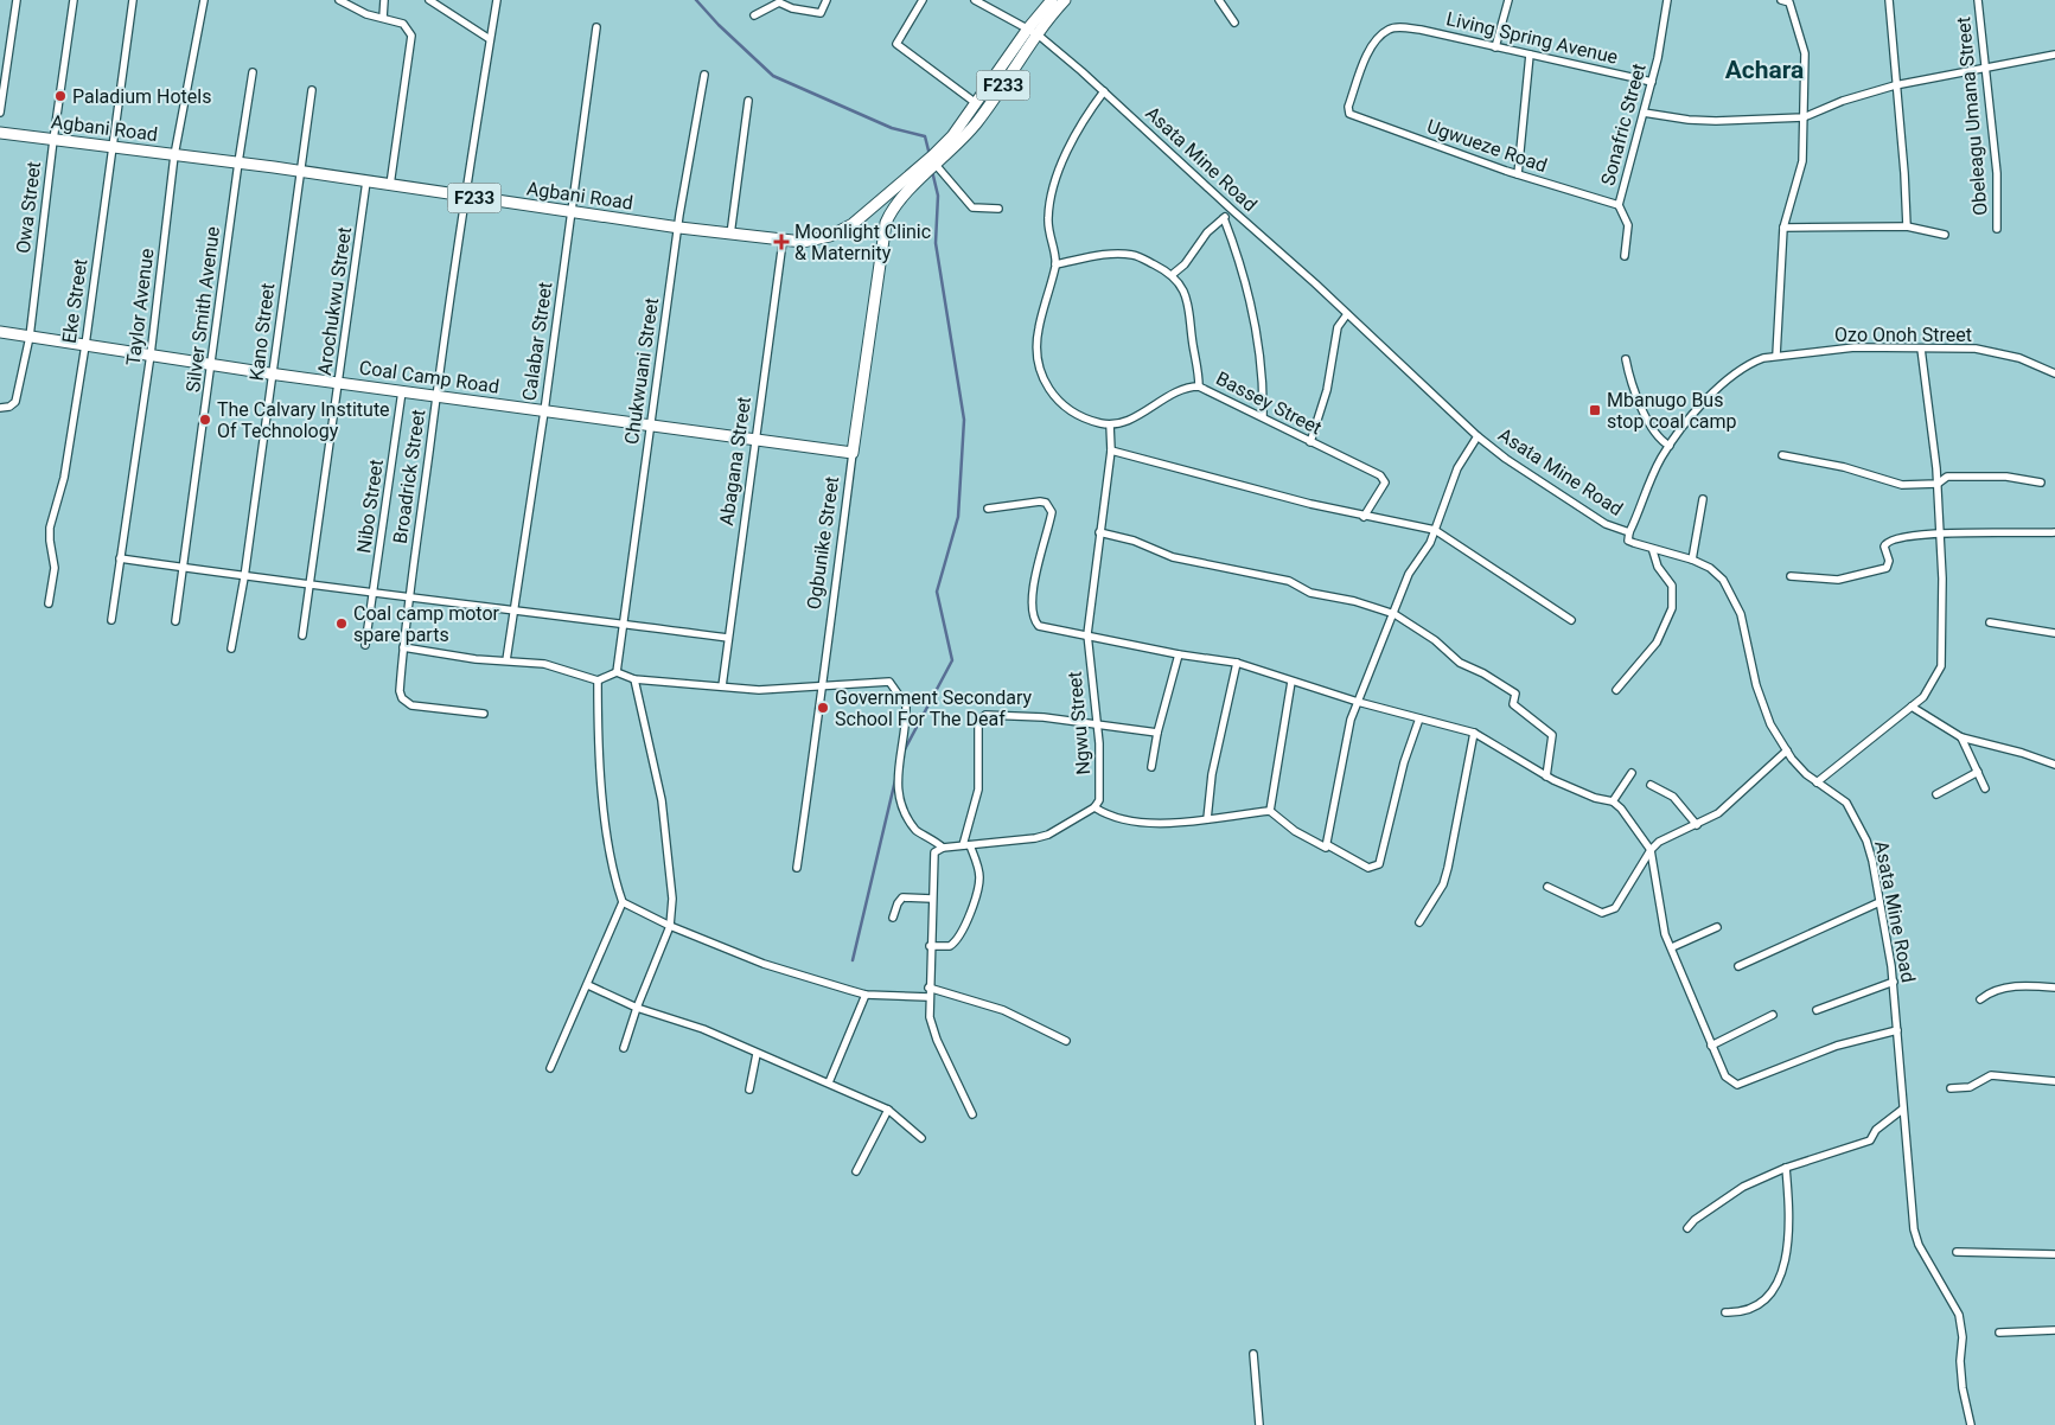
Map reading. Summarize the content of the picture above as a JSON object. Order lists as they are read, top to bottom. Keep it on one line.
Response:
{"streets":{"main road":["F233","Agbani Road","Coal Camp Road","Ogbunike Street"],"street":["Living Spring Avenue","Obeleagu Umana Street","Sonafric Street","Ugwueze Road","Asata Mine Road","Owa Street","Eke Street","Arochukwu Street","Taylor Avenue","Silver Smith Avenue","Kano Street","Ozo Onoh Street","Calabar Street","Chukwuani Street","Bassey Street","Abagana Street","Broadrick Street","Nibo Street","Ngwu Street"]},"crossings":[["Living Spring Avenue","Sonafric Street"],["Living Spring Avenue","Ugwueze Road"],["Sonafric Street","Ugwueze Road"],["Agbani Road","Asata Mine Road"],["Agbani Road","Owa Street"],["Agbani Road","Eke Street"],["Agbani Road","Arochukwu Street"],["Agbani Road","Taylor Avenue"],["Agbani Road","Silver Smith Avenue"],["Agbani Road","Kano Street"],["Agbani Road","Calabar Street"],["Agbani Road","Chukwuani Street"],["Agbani Road","Abagana Street"],["Agbani Road","Broadrick Street"],["Agbani Road","Ogbunike Street"],["Asata Mine Road","Ozo Onoh Street"],["Owa Street","Coal Camp Road"],["Eke Street","Coal Camp Road"],["Arochukwu Street","Coal Camp Road"],["Taylor Avenue","Coal Camp Road"],["Silver Smith Avenue","Coal Camp Road"],["Kano Street","Coal Camp Road"],["Calabar Street","Coal Camp Road"],["Chukwuani Street","Coal Camp Road"],["Coal Camp Road","Abagana Street"],["Coal Camp Road","Broadrick Street"],["Coal Camp Road","Nibo Street"],["Coal Camp Road","Ogbunike Street"],["Bassey Street","Ngwu Street"]],"districts":["Achara"],"places":{"other":["Paladium Hotels","The Calvary Institute Of Technology","Coal camp motor spare parts","Government Secondary School For The Deaf"],"health":["Moonlight Clinic & Maternity"],"transit":["Mbanugo Bus stop coal camp"]}}
